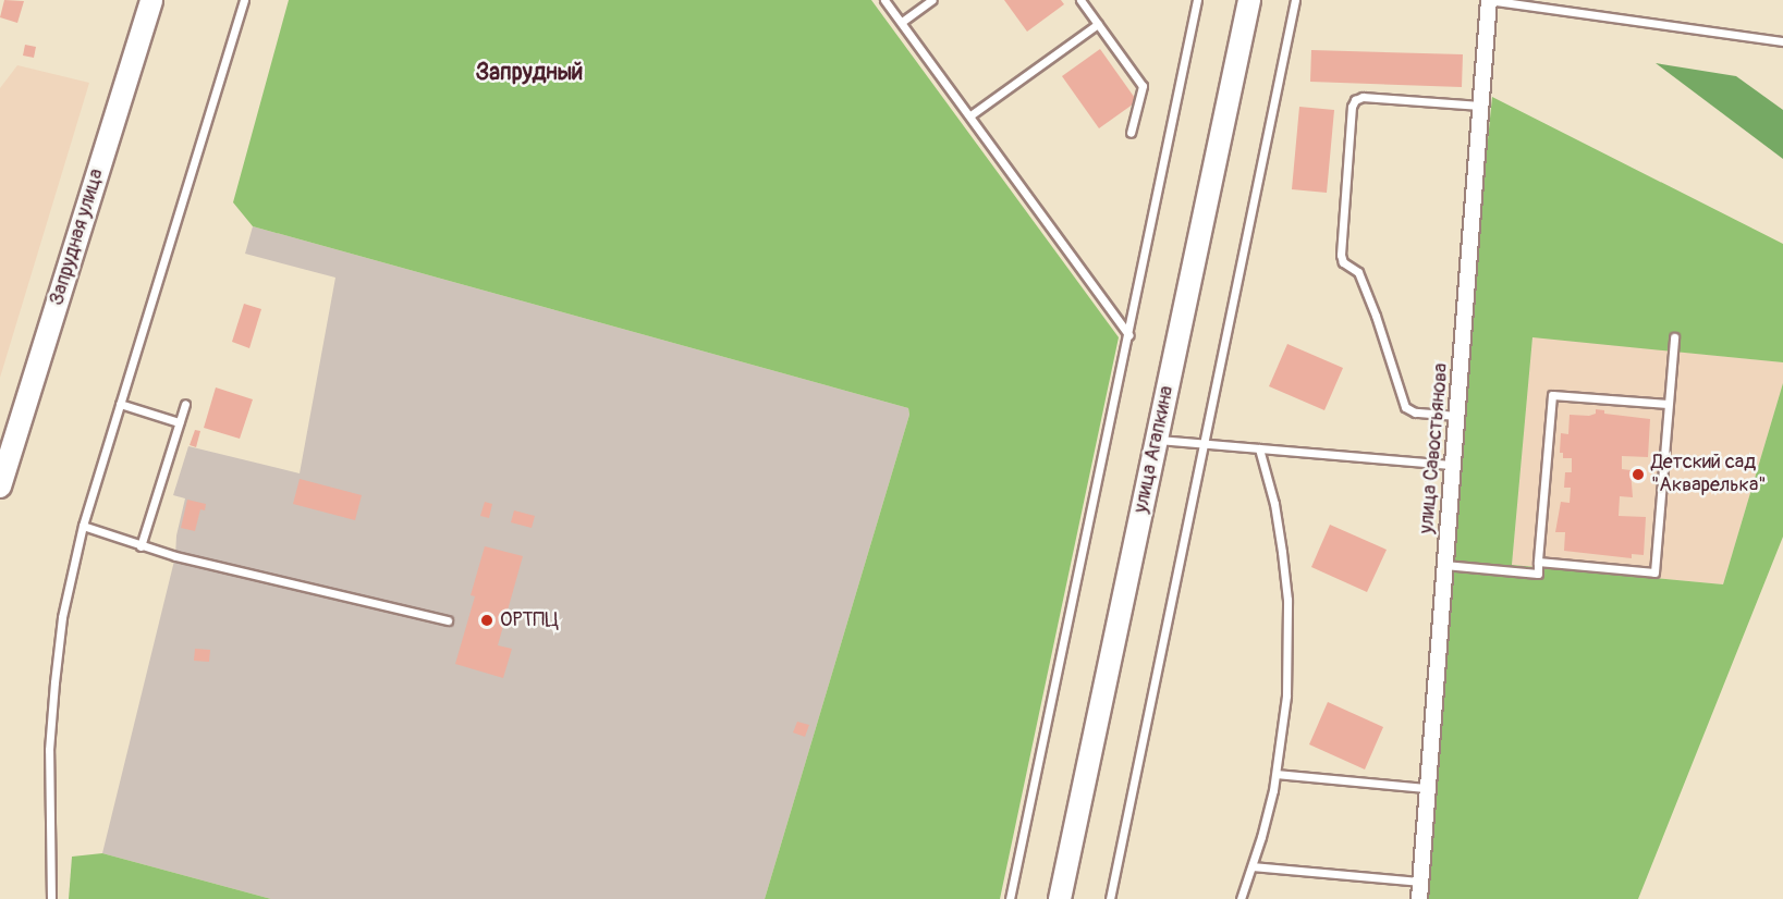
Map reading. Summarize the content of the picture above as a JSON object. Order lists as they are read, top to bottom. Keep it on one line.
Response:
{"streets":{"main road":["Запрудная улица","улица Агапкина"],"street":["улица Савостьянова"]},"districts":["Запрудный"],"places":["Детский сад \"Акварелька\"","ОРТПЦ"]}
